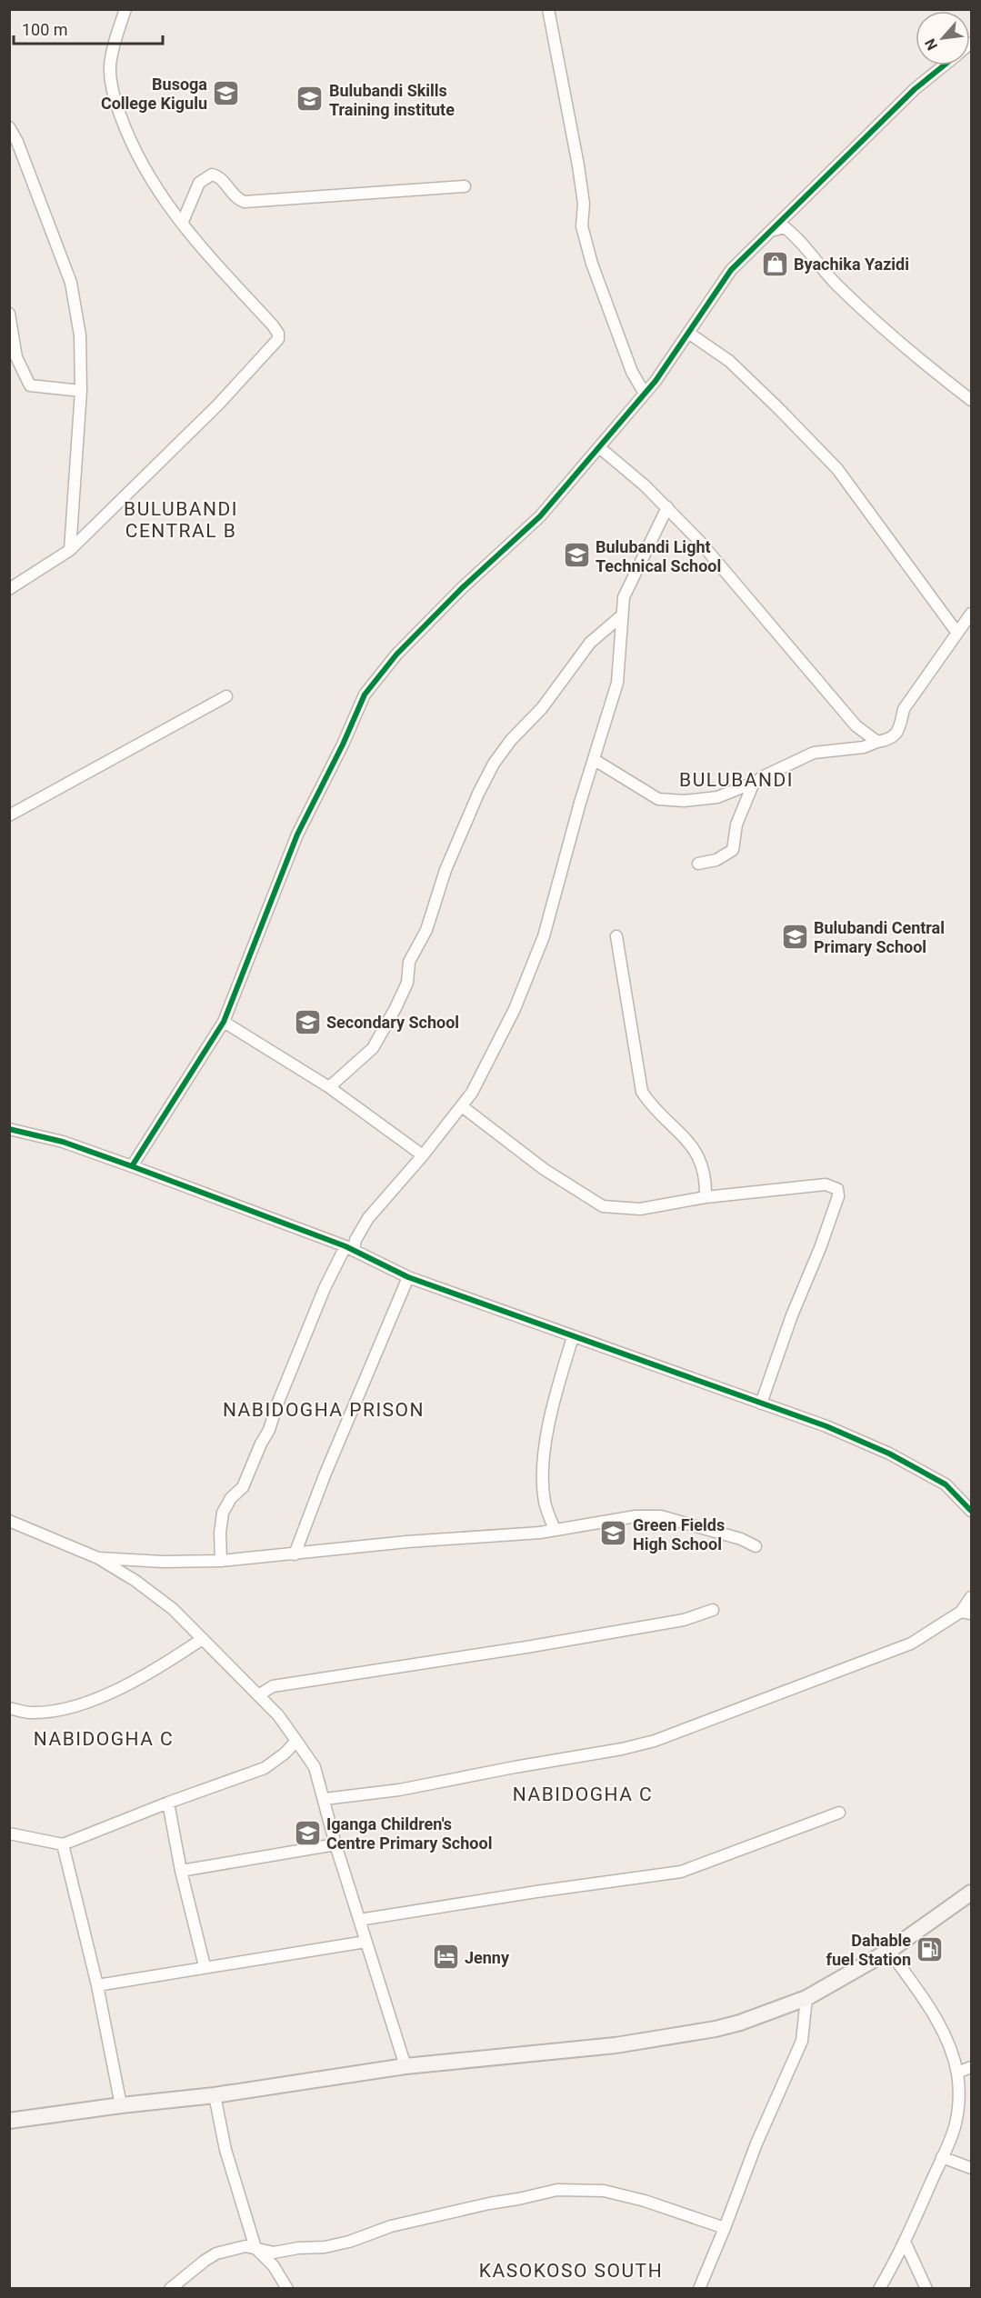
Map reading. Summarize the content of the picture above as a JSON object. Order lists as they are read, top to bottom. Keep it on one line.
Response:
{"districts":["BULUBANDI CENTRAL B","BULUBANDI","NABIDOGHA PRISON","NABIDOGHA C","NABIDOGHA C","KASOKOSO SOUTH"],"places":{"school or university":["Busoga College Kigulu","Bulubandi Skills Training institute","Bulubandi Light Technical School","Bulubandi Central Primary School","Secondary School","Green Fields High School","Iganga Children's Centre Primary School"],"shop":["Byachika Yazidi"],"fuel station":["Dahable fuel Station"],"hotel":["Jenny"]},"scale_bar":"100 m","north":"bottom left"}
